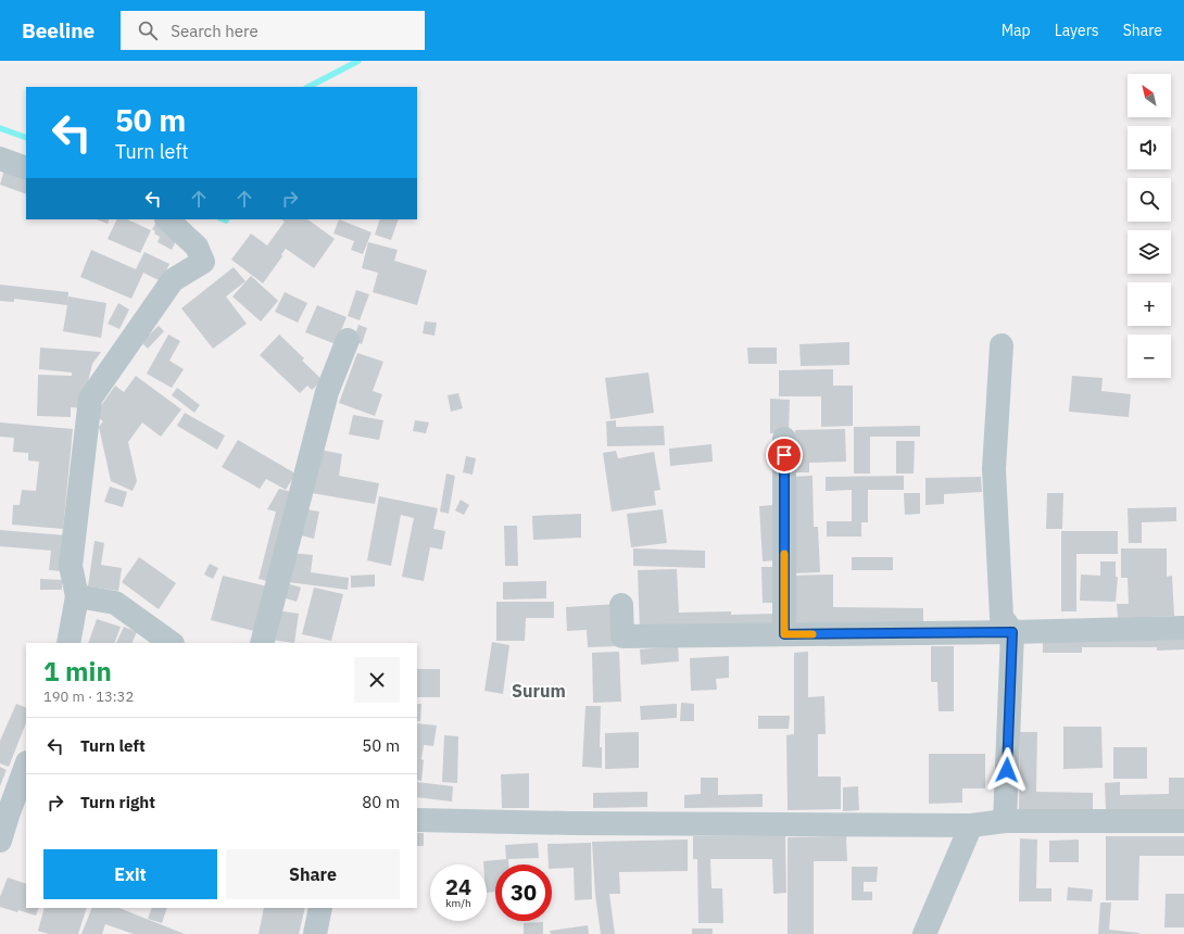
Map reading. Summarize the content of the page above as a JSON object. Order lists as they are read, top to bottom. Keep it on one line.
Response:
{"districts":["Surum"],"north":"top left","page":{"header":"Beeline","search":"Search here","nav":["Map","Layers","Share"],"map_buttons":["+","−"],"turn":["50 m","Turn left"],"heading":["1 min","190 m · 13:32"],"list":[{"name":"Turn left","value":"50 m"},{"name":"Turn right","value":"80 m"}],"buttons":["Exit","Share"],"speed":"24 km/h","limit":"30"}}
